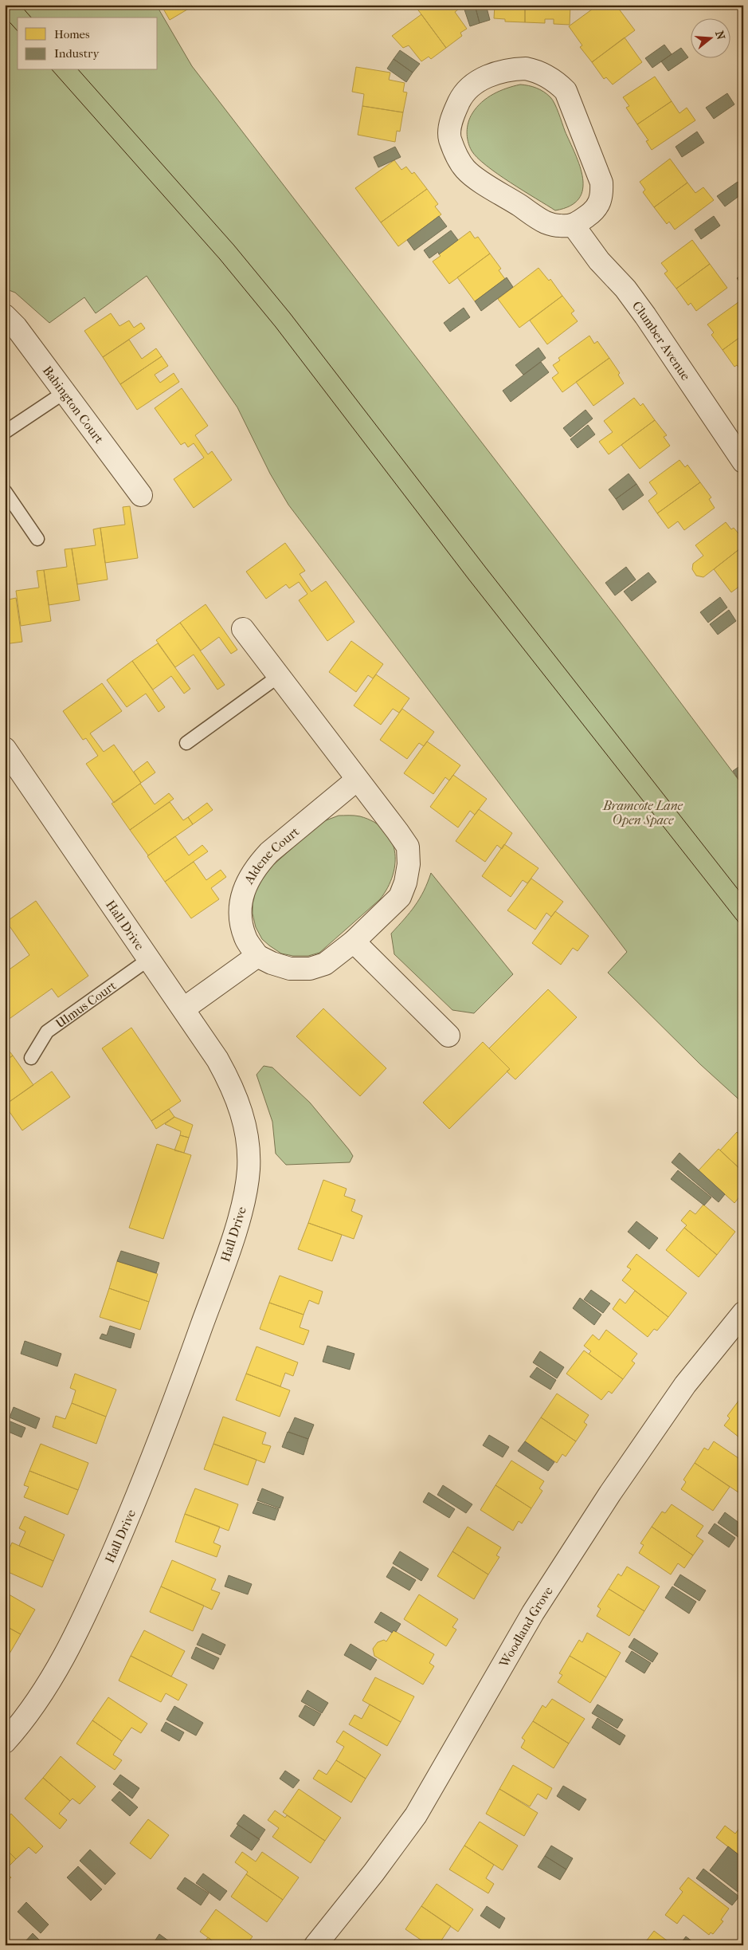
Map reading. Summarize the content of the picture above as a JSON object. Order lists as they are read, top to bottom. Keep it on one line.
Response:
{"streets":{"street":["Clumber Avenue","Babington Court","Aldene Court","Hall Drive","Woodland Grove"],"lane":["Ulmus Court"]},"crossings":[["Hall Drive","Ulmus Court"]],"parks":["Bramcote Lane Open Space"],"legend":["Homes","Industry"],"north":"right"}
